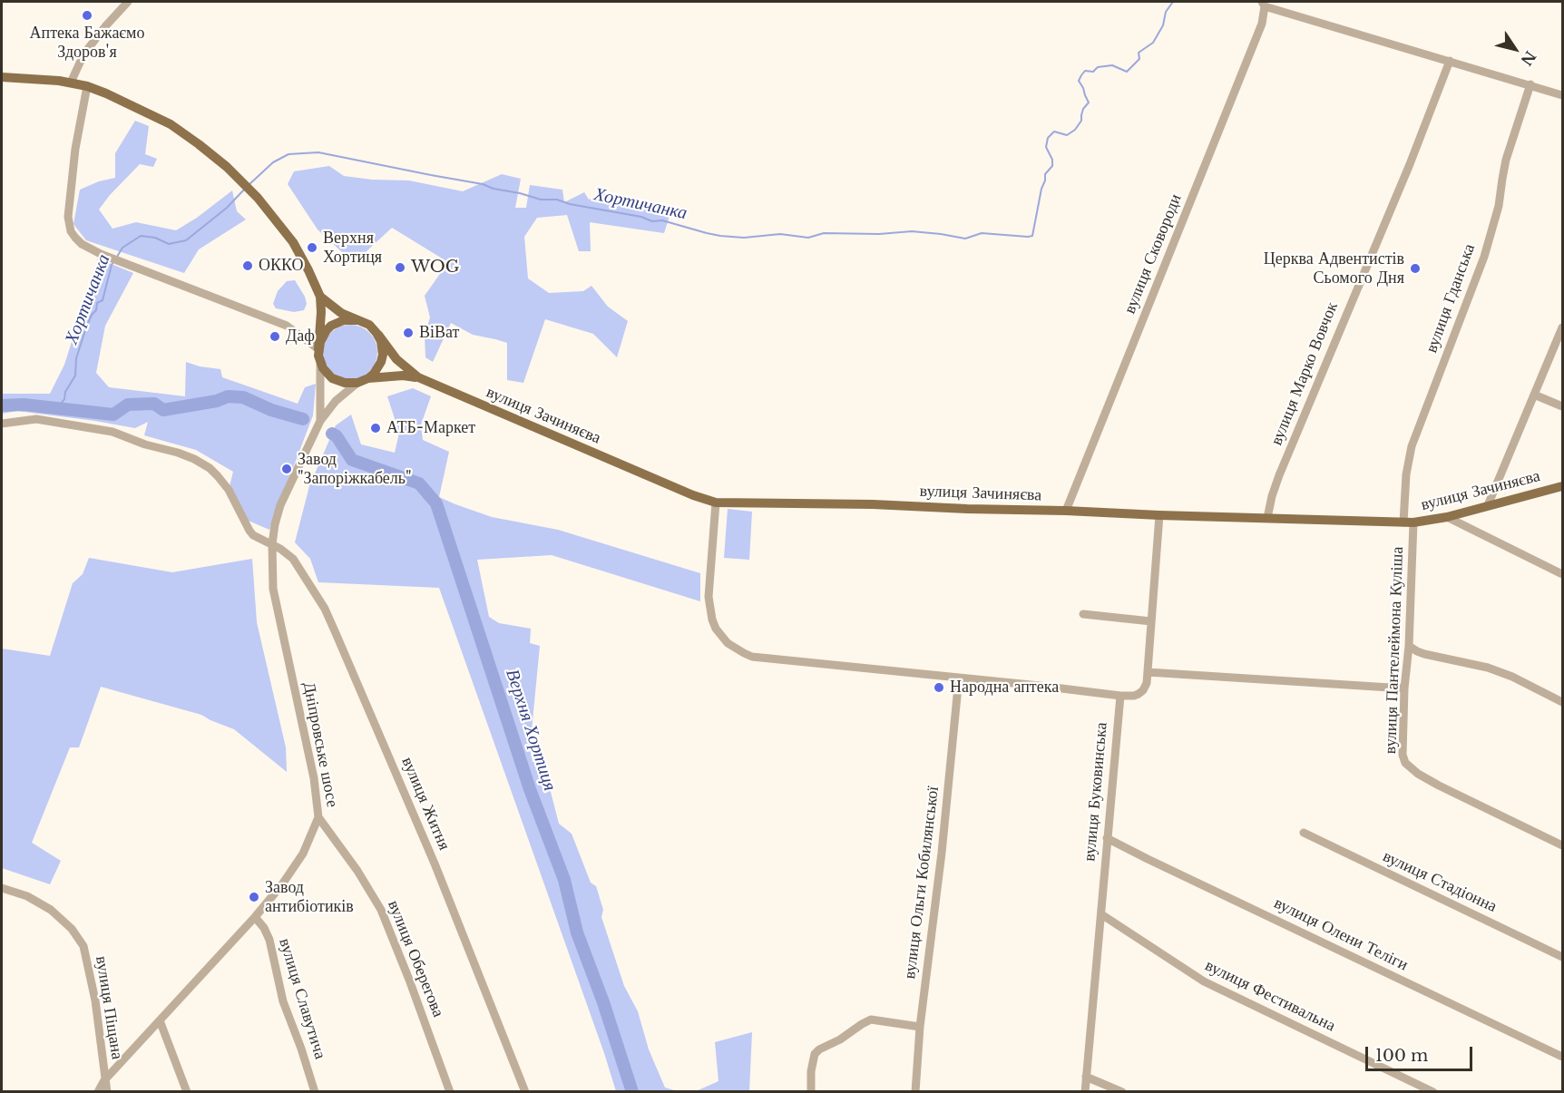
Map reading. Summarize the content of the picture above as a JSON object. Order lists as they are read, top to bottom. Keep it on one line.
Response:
{"streets":{"main road":["вулиця Зачиняєва"],"street":["вулиця Сковороди","вулиця Гданська","вулиця Марко Вовчок","вулиця Пантелеймона Куліша","Дніпровське шосе","вулиця Буковинська","вулиця Житня","вулиця Стадіонна","вулиця Ольги Кобилянської","вулиця Олени Теліги","вулиця Оберегова","вулиця Фестивальна","вулиця Славутича","вулиця Піщана"]},"crossings":[["вулиця Сковороди","вулиця Зачиняєва"],["вулиця Гданська","вулиця Зачиняєва"],["вулиця Гданська","вулиця Пантелеймона Куліша"],["вулиця Марко Вовчок","вулиця Зачиняєва"],["вулиця Зачиняєва","вулиця Пантелеймона Куліша"],["Дніпровське шосе","вулиця Житня"],["Дніпровське шосе","вулиця Оберегова"],["Дніпровське шосе","вулиця Славутича"],["Дніпровське шосе","вулиця Піщана"],["вулиця Буковинська","вулиця Олени Теліги"],["вулиця Буковинська","вулиця Фестивальна"]],"water":["Хортичанка","Верхня Хортиця"],"places":["Аптека Бажаємо Здоров'я","Верхня Хортиця","ОККО","WOG","Церква Адвентистів Сьомого Дня","ВіВат","Даф","АТБ-Маркет","Завод \"Запоріжкабель\"","Народна аптека","Завод антибіотиків"],"scale_bar":"100 m","north":"bottom right"}
